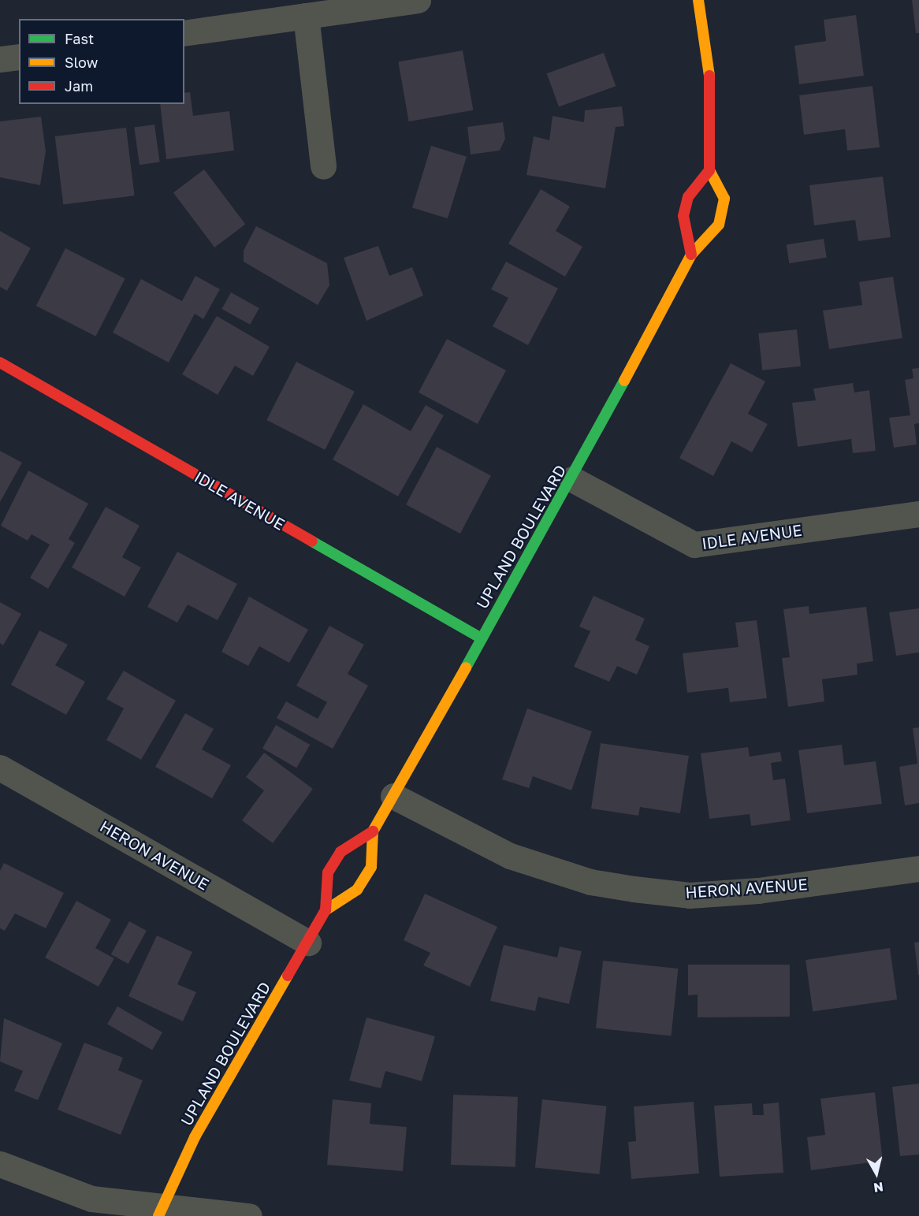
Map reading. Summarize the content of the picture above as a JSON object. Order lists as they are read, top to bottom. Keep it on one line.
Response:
{"streets":{"street":["IDLE AVENUE","UPLAND BOULEVARD","HERON AVENUE"]},"crossings":[["IDLE AVENUE","UPLAND BOULEVARD"],["UPLAND BOULEVARD","HERON AVENUE"]],"legend":["Fast","Slow","Jam"],"north":"bottom"}
